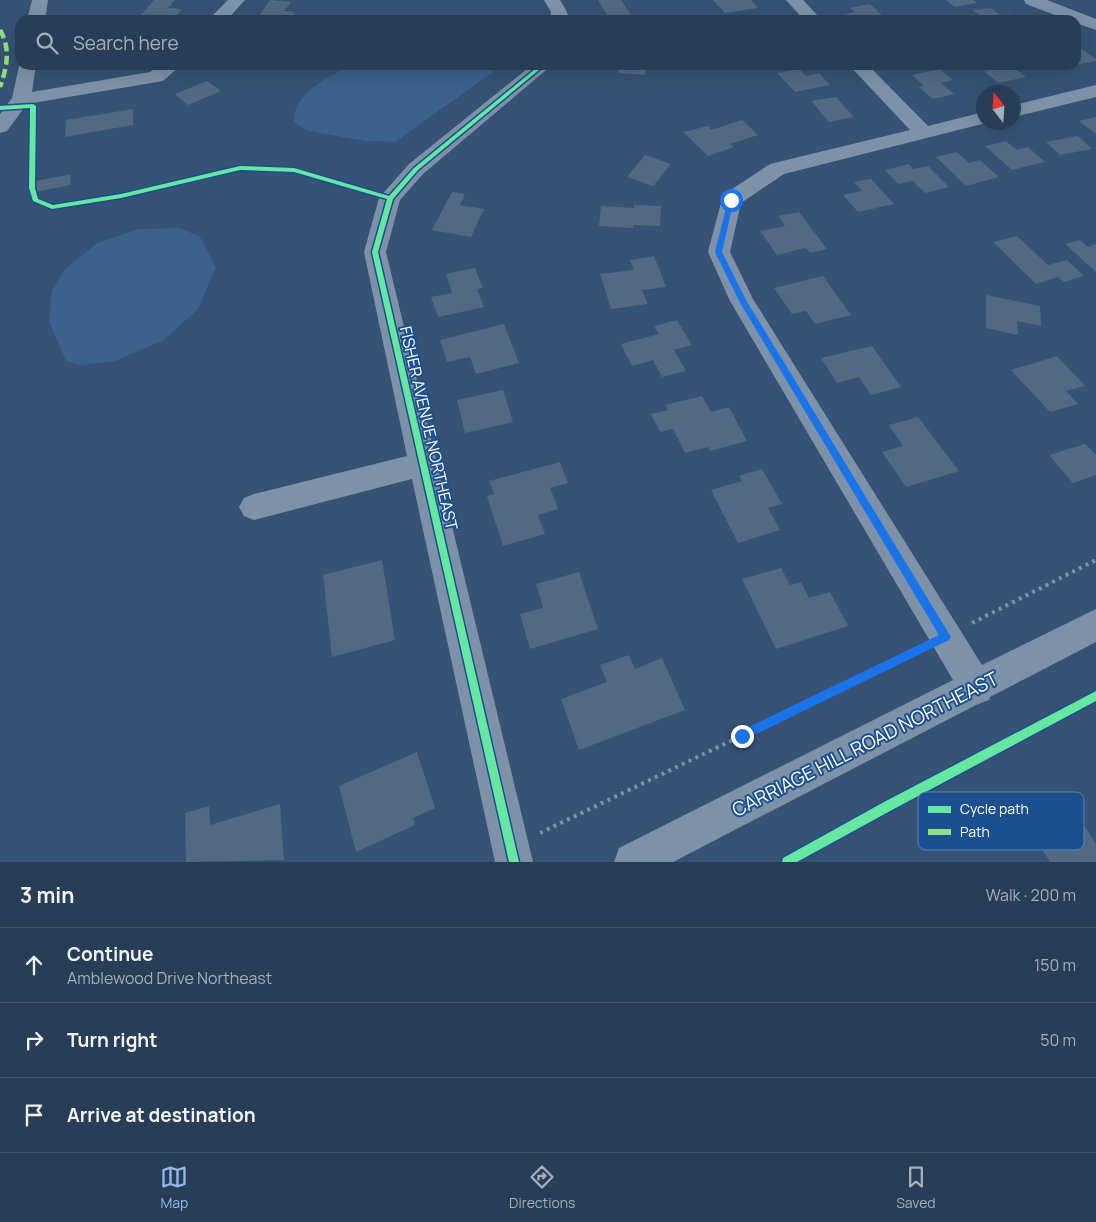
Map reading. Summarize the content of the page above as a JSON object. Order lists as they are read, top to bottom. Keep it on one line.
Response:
{"streets":{"street":["FISHER AVENUE NORTHEAST","CARRIAGE HILL ROAD NORTHEAST"]},"legend":["Cycle path","Path"],"north":"top","page":{"search":"Search here","heading":["3 min","Walk · 200 m"],"list":[["Continue","Amblewood Drive Northeast","150 m"],["Turn right","50 m"],"Arrive at destination"],"nav":["Map","Directions","Saved"]}}
